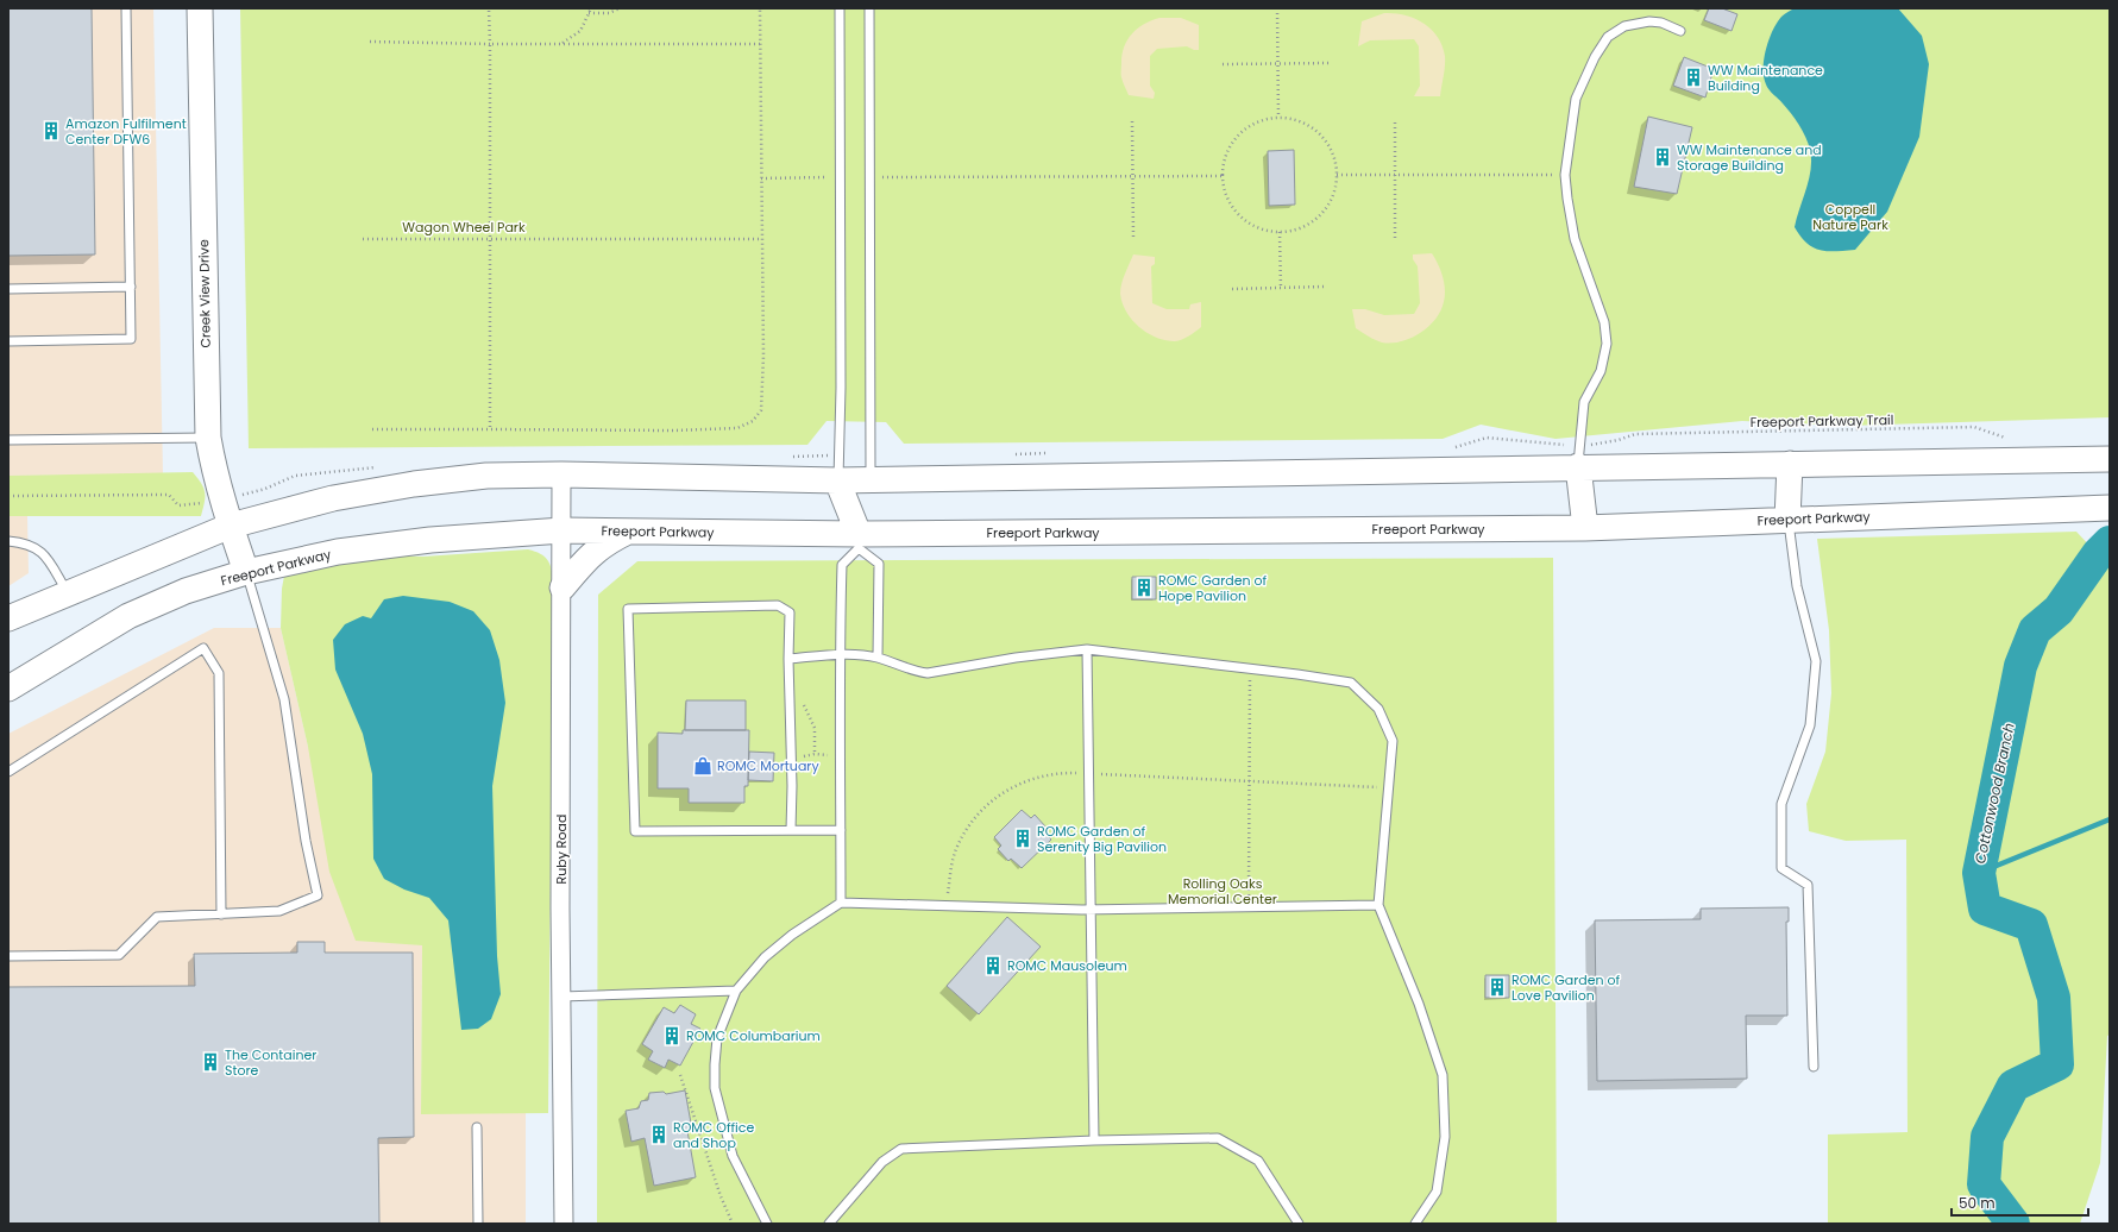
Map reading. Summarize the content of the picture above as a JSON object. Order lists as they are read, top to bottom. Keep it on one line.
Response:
{"streets":{"main road":["Creek View Drive","Freeport Parkway"],"street":["Ruby Road"],"path":["Freeport Parkway Trail"]},"crossings":[["Creek View Drive","Freeport Parkway"],["Freeport Parkway","Ruby Road"]],"water":["Cottonwood Branch"],"parks":["Coppell Nature Park","Wagon Wheel Park","Rolling Oaks Memorial Center"],"places":{"building":["WW Maintenance Building","Amazon Fulfilment Center DFW6","WW Maintenance and Storage Building","ROMC Garden of Hope Pavilion","ROMC Garden of Serenity Big Pavilion","ROMC Mausoleum","ROMC Garden of Love Pavilion","ROMC Columbarium","The Container Store","ROMC Office and Shop"],"shop":["ROMC Mortuary"]},"scale_bar":"50 m"}
